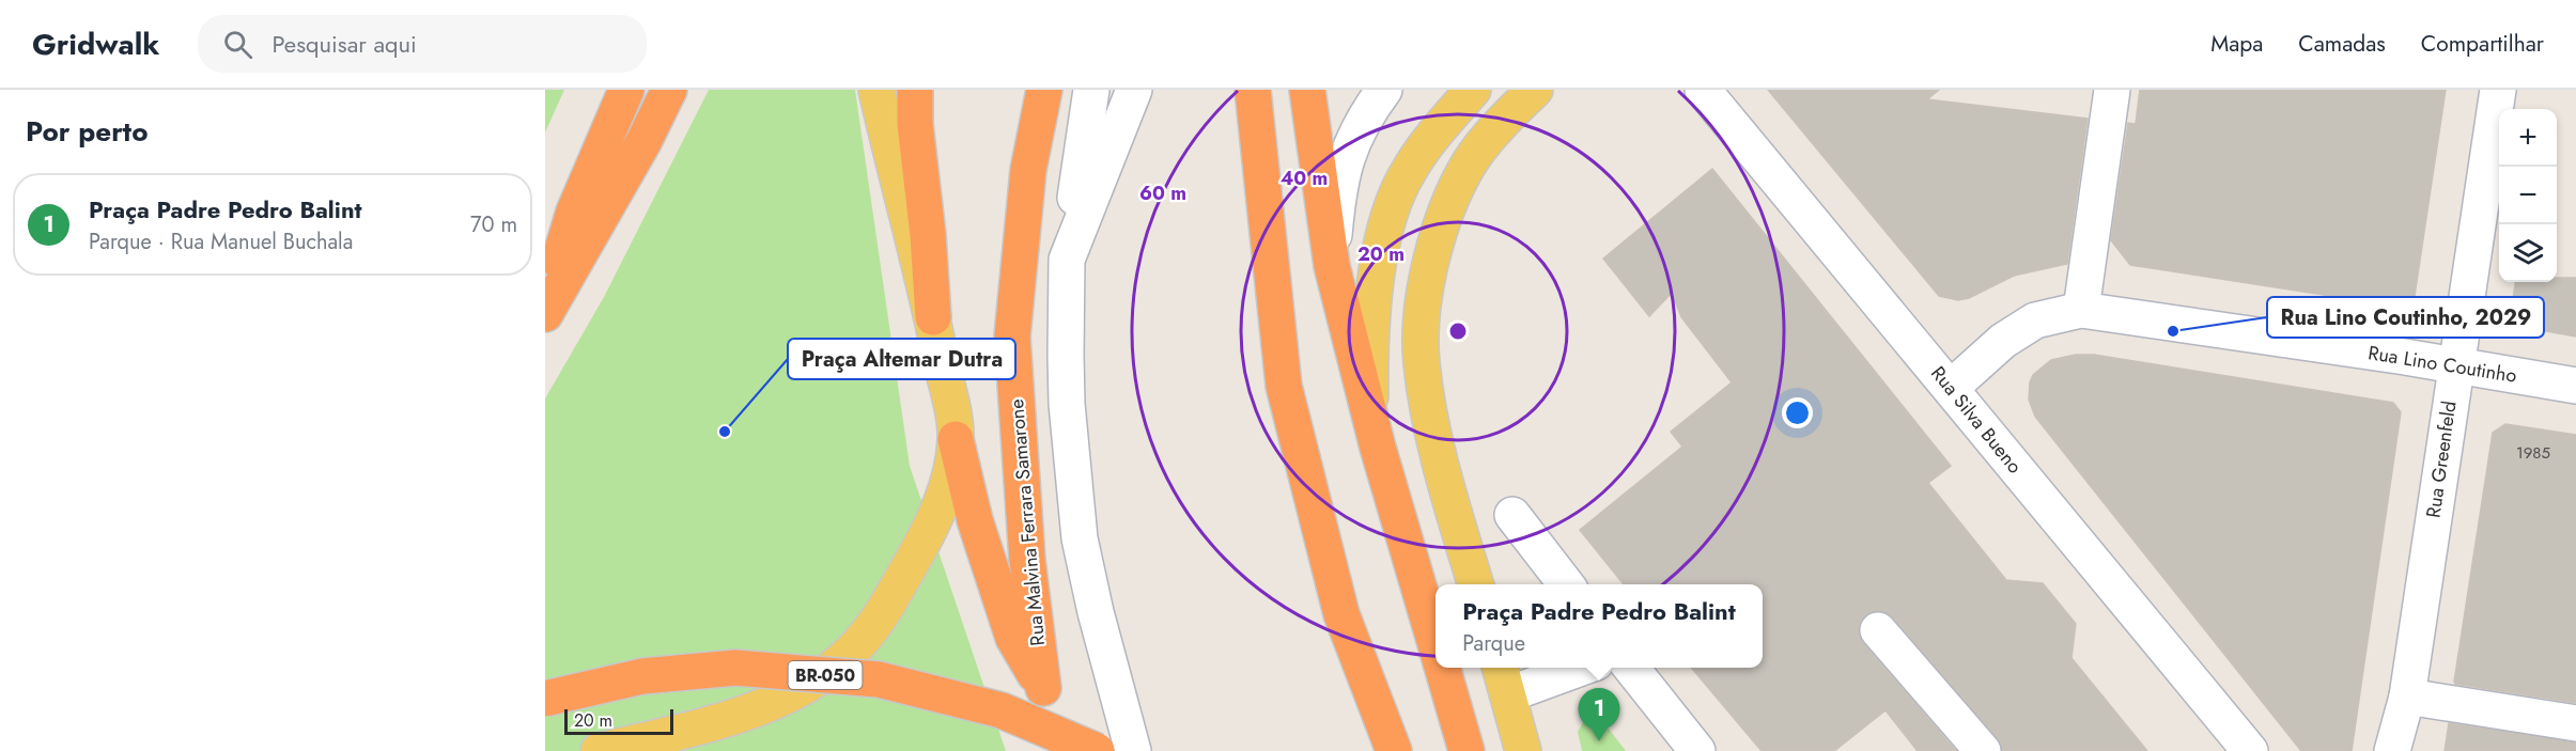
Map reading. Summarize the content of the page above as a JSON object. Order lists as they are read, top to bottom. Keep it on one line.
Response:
{"streets":{"highway":["Rua Malvina Ferrara Samarone","BR-050"],"street":["Rua Lino Coutinho","Rua Silva Bueno","Rua Greenfeld"]},"crossings":[["Rua Lino Coutinho","Rua Silva Bueno"],["Rua Lino Coutinho","Rua Greenfeld"]],"places":["Rua Lino Coutinho, 2029","Praça Altemar Dutra"],"house_numbers":["1985"],"scale_bar":"20 m","page":{"header":"Gridwalk","search":"Pesquisar aqui","nav":["Mapa","Camadas","Compartilhar"],"heading":"Por perto","map_buttons":["+","−"],"list":[{"mark":"1","name":"Praça Padre Pedro Balint","note":"Parque · Rua Manuel Buchala","value":"70 m"}],"popup":["Praça Padre Pedro Balint","Parque"],"pins":"1","scale":"20 m"},"rings":["40 m","60 m","20 m"]}
